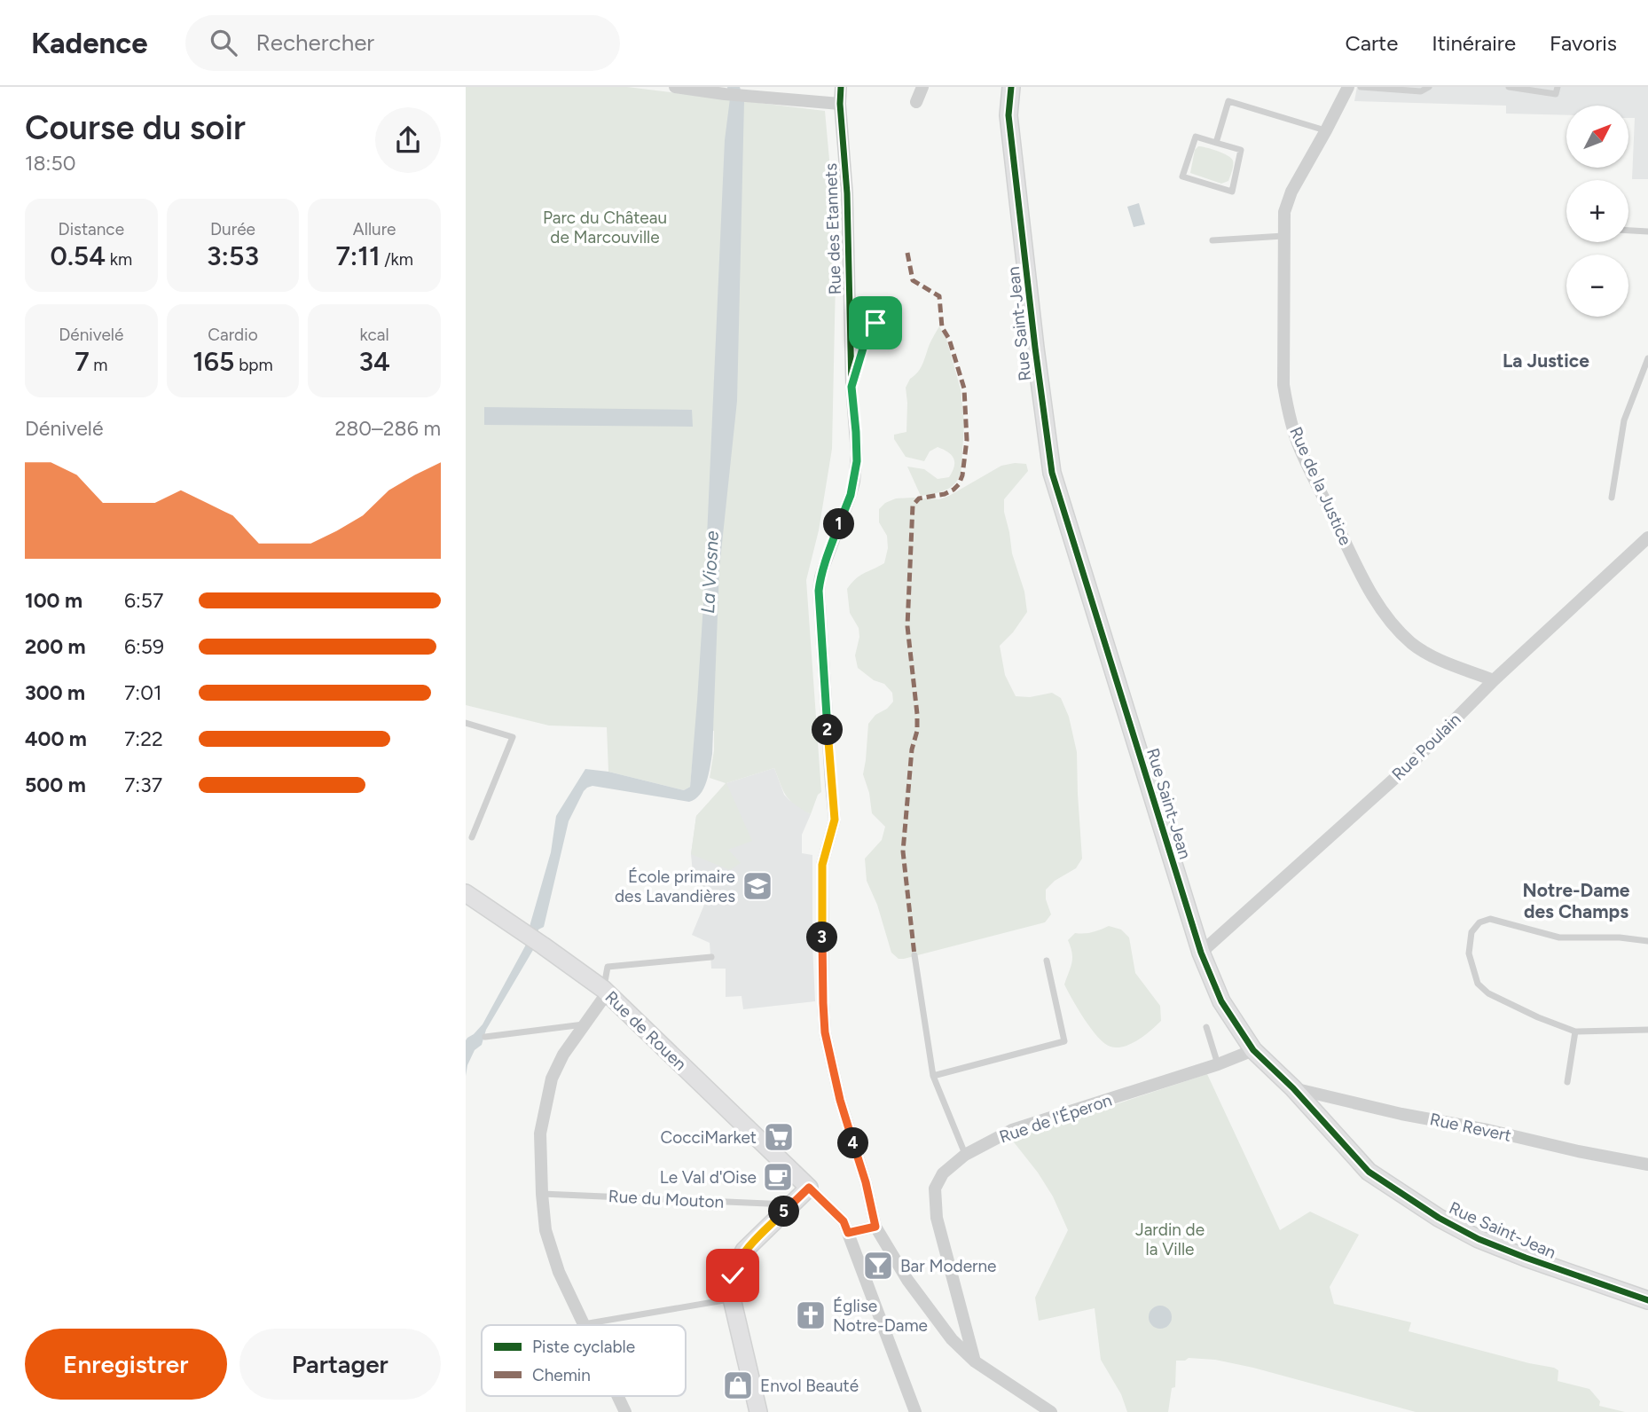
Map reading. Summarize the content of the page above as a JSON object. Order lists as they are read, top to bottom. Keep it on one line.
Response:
{"streets":{"street":["Rue des Etannets","Rue Saint-Jean","Rue de la Justice","Rue Poulain","Rue de Rouen","Rue de l'Éperon","Rue Revert"],"lane":["Rue du Mouton"]},"crossings":[["Rue des Etannets","Rue de l'Éperon"],["Rue Saint-Jean","Rue Poulain"],["Rue Saint-Jean","Rue de l'Éperon"],["Rue Saint-Jean","Rue Revert"],["Rue de la Justice","Rue Poulain"]],"districts":["La Justice","Notre-Dame des Champs"],"water":["La Viosne"],"parks":["Parc du Château de Marcouville","Jardin de la Ville"],"places":{"school or university":["École primaire des Lavandières"],"supermarket":["CocciMarket"],"cafe":["Le Val d'Oise"],"bar":["Bar Moderne"],"church":["Église Notre-Dame"],"shop":["Envol Beauté"]},"legend":["Piste cyclable","Chemin"],"north":"top right","page":{"header":"Kadence","search":"Rechercher","nav":["Carte","Itinéraire","Favoris"],"heading":["Course du soir","18:50"],"map_buttons":["+","−"],"stats":[["Distance","0.54 km"],["Durée","3:53"],["Allure","7:11 /km"],["Dénivelé","7 m"],["Cardio","165 bpm"],["kcal","34"]],"chart":["Dénivelé","280–286 m"],"pins":["1","2","3","4","5"],"list":[{"name":"100 m","note":"6:57"},{"name":"200 m","note":"6:59"},{"name":"300 m","note":"7:01"},{"name":"400 m","note":"7:22"},{"name":"500 m","note":"7:37"}],"buttons":["Enregistrer","Partager"]}}
